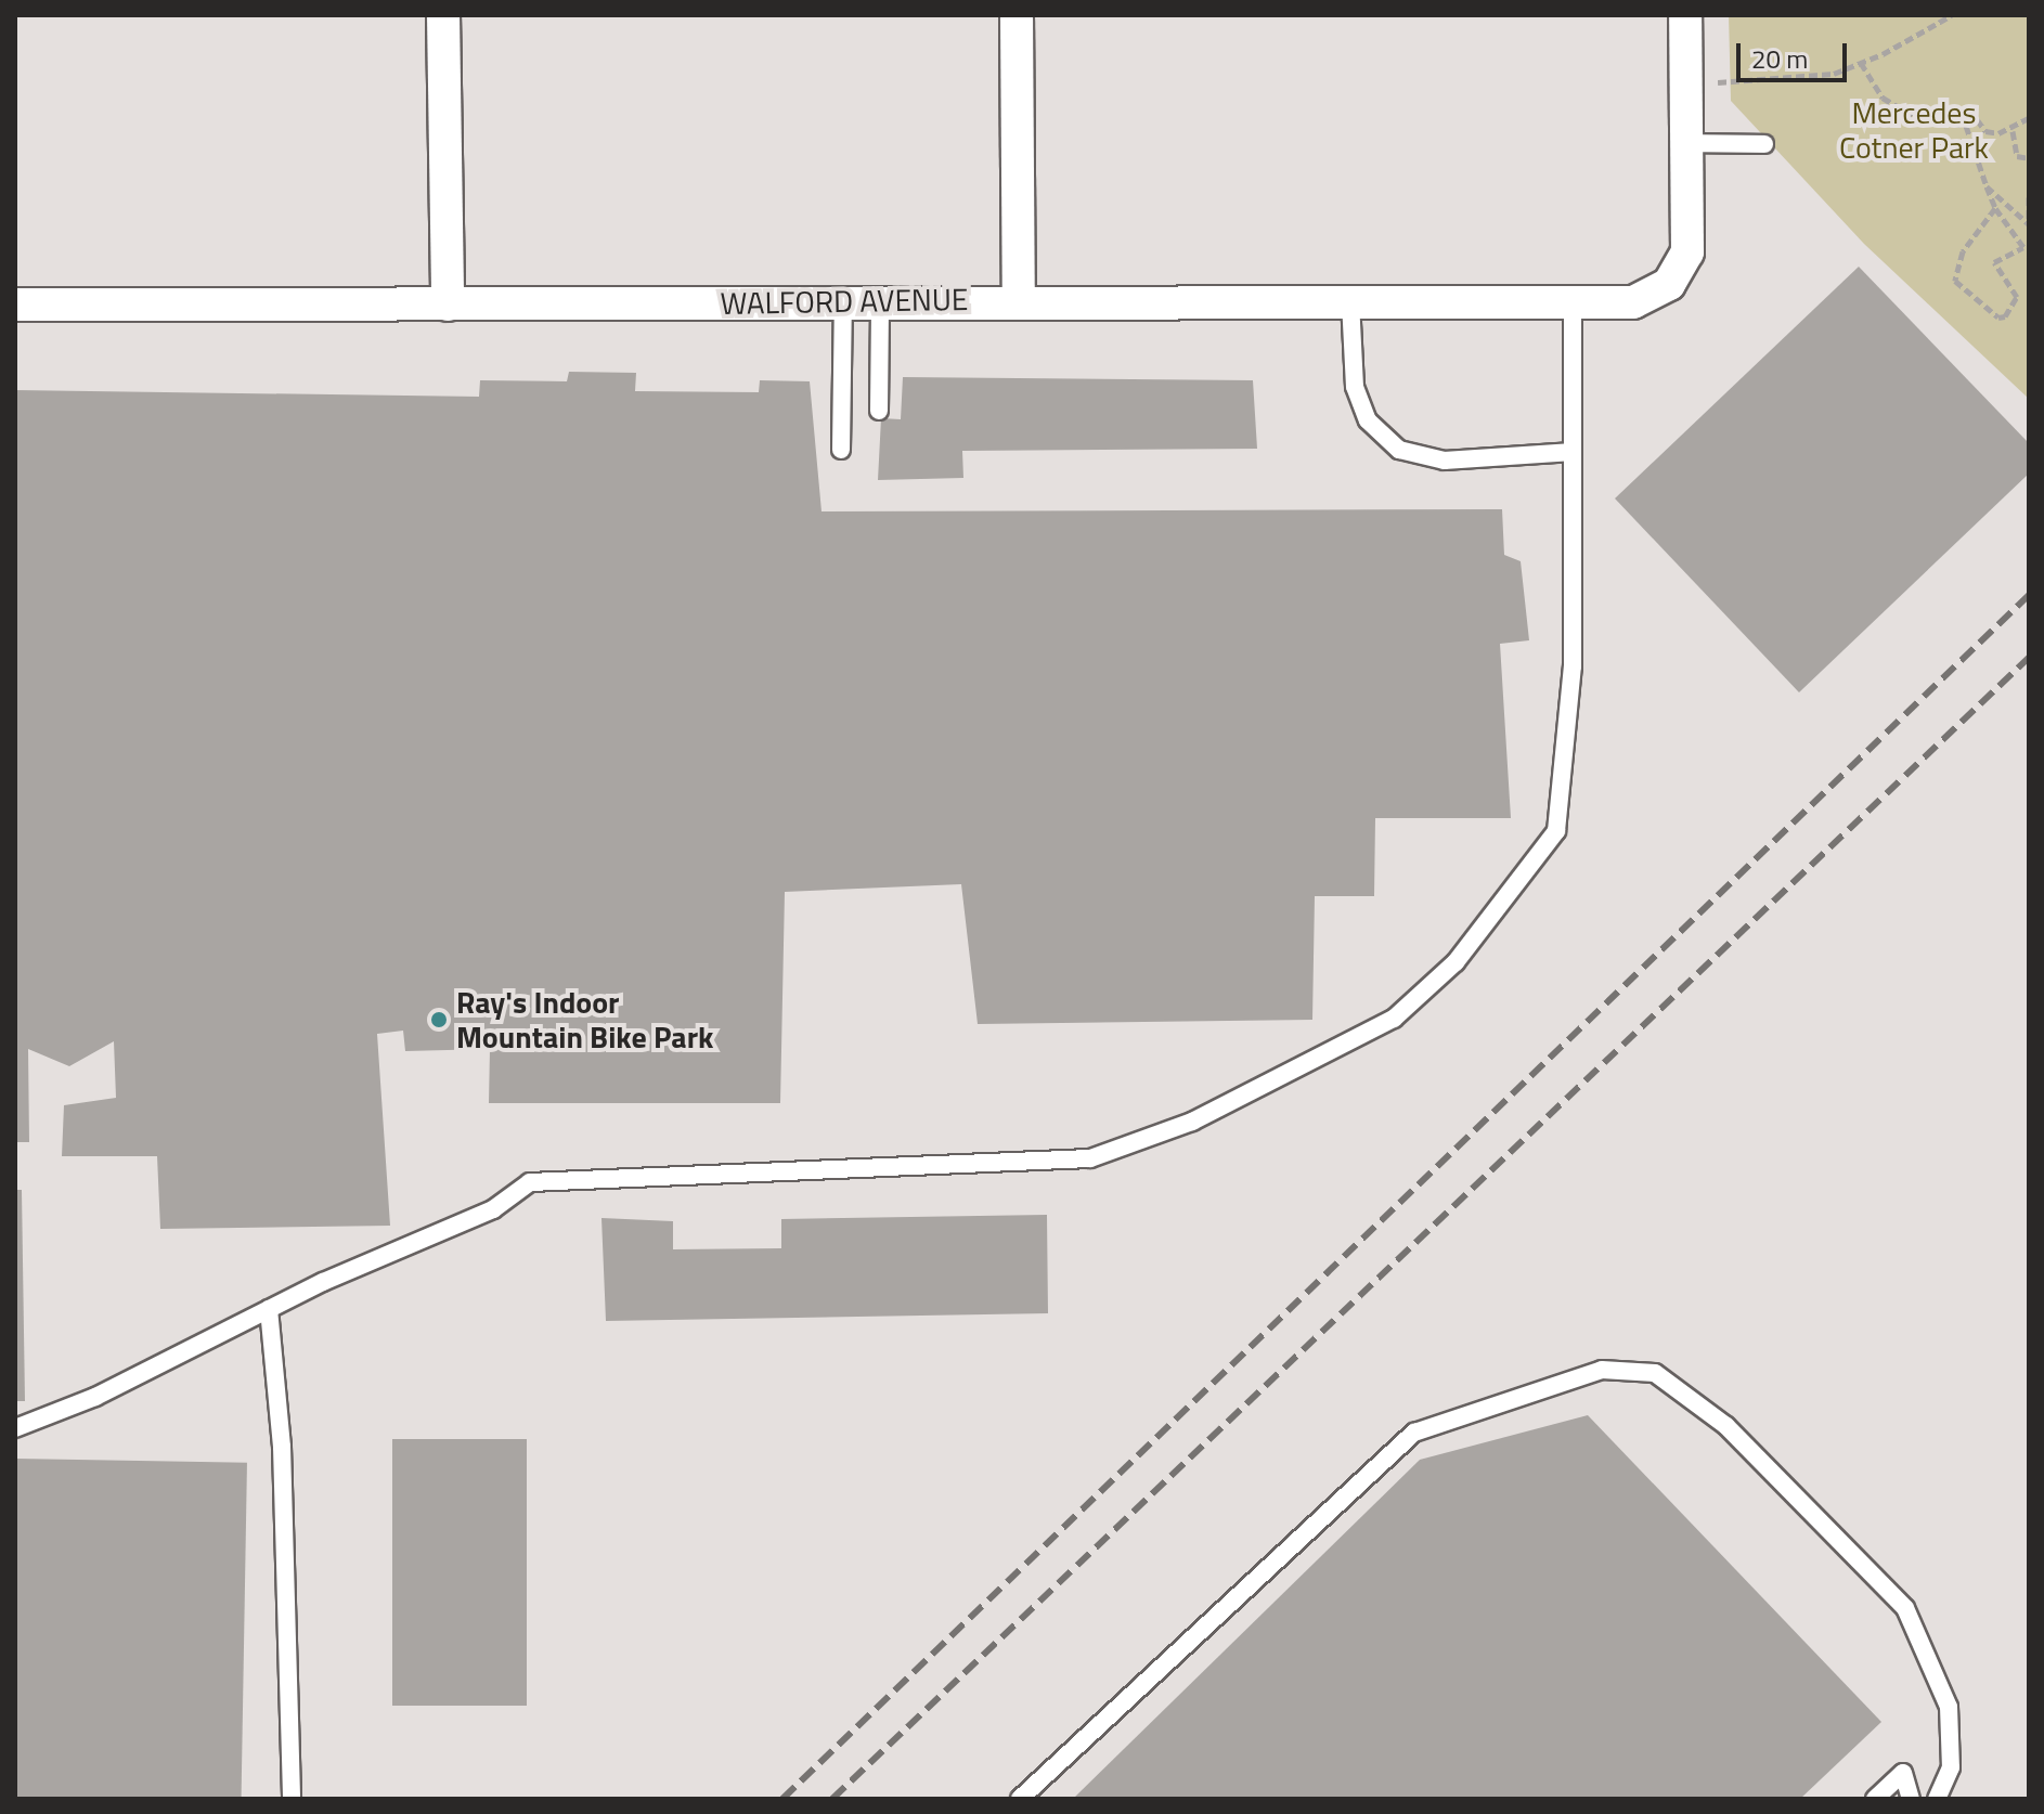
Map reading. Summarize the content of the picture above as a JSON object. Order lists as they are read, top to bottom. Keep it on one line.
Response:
{"streets":{"street":["WALFORD AVENUE"]},"parks":["Mercedes Cotner Park"],"places":["Ray's Indoor Mountain Bike Park"],"scale_bar":"20 m"}
